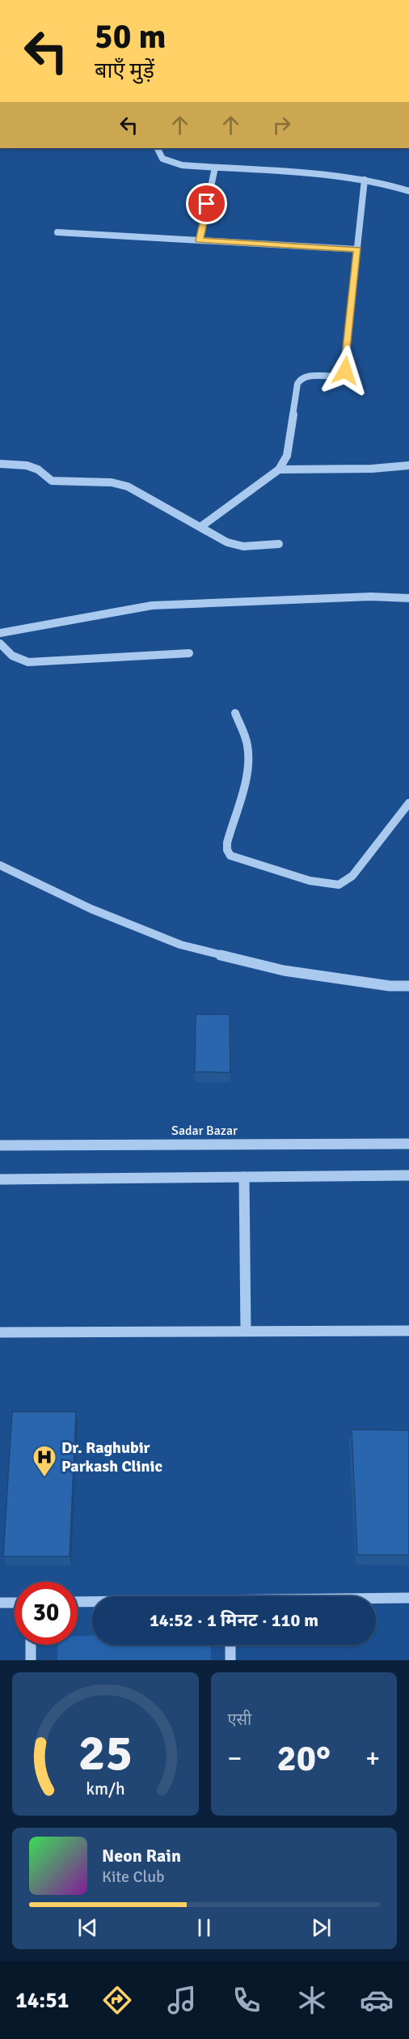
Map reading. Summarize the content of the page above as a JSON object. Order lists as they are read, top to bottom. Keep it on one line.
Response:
{"streets":{"street":["Sadar Bazar"]},"places":{"hospital":["Dr. Raghubir Parkash Clinic"]},"page":{"turn":["50 m","बाएँ मुड़ें"],"limit":"30","trip":"14:52 · 1 मिनट · 110 m","tile":"एसी","heat":["−","20°","+"],"song":["Neon Rain","Kite Club"],"tabs":"14:51","gauge":["25","km/h"]}}
